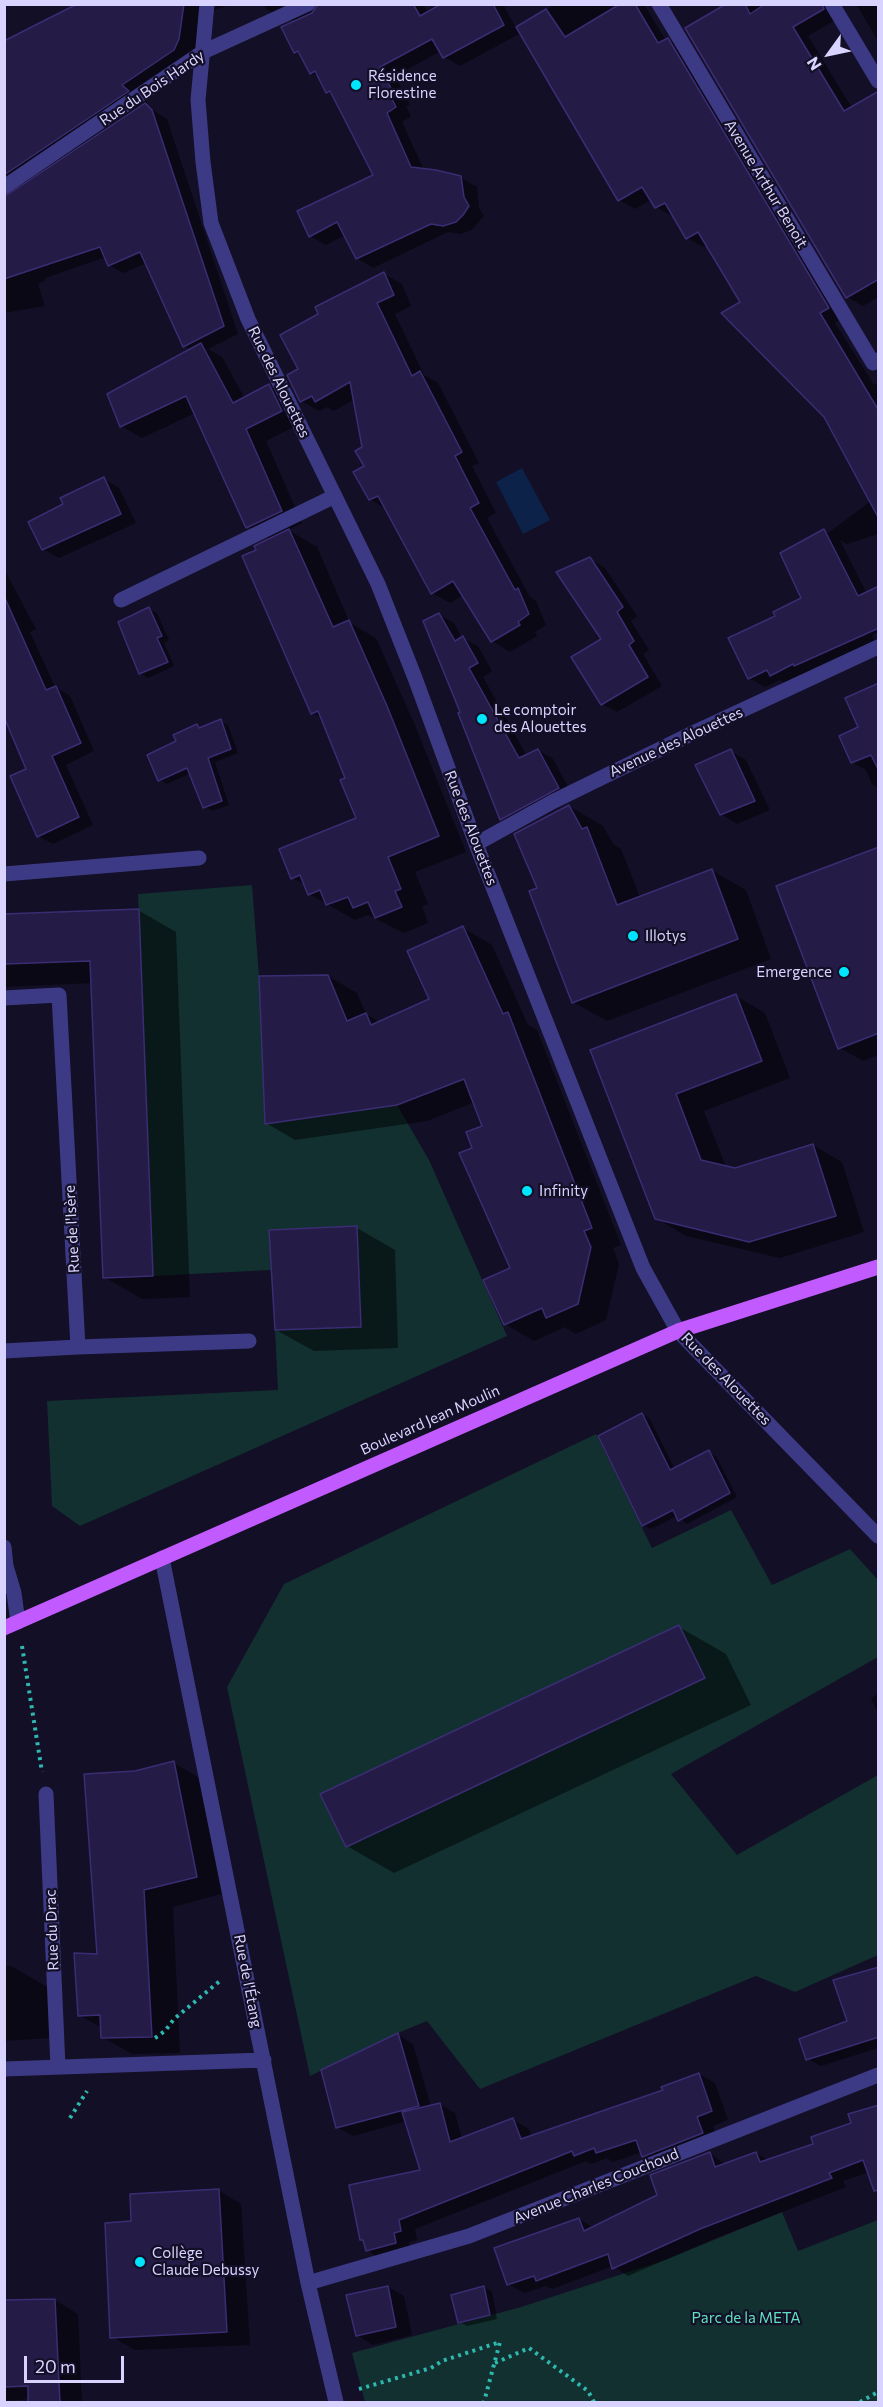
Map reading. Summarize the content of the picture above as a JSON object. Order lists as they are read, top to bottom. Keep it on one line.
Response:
{"streets":{"main road":["Boulevard Jean Moulin"],"street":["Rue du Bois Hardy","Avenue Arthur Benoit","Rue des Alouettes","Avenue des Alouettes","Rue de l'Isère","Rue du Drac","Rue de l'Étang","Avenue Charles Couchoud"]},"crossings":[["Rue du Bois Hardy","Rue des Alouettes"],["Rue des Alouettes","Avenue des Alouettes"],["Rue des Alouettes","Boulevard Jean Moulin"],["Boulevard Jean Moulin","Rue de l'Étang"],["Rue de l'Étang","Avenue Charles Couchoud"]],"parks":["Parc de la META"],"places":["Résidence Florestine","Le comptoir des Alouettes","Illotys","Emergence","Infinity","Collège Claude Debussy"],"scale_bar":"20 m","north":"bottom left"}
